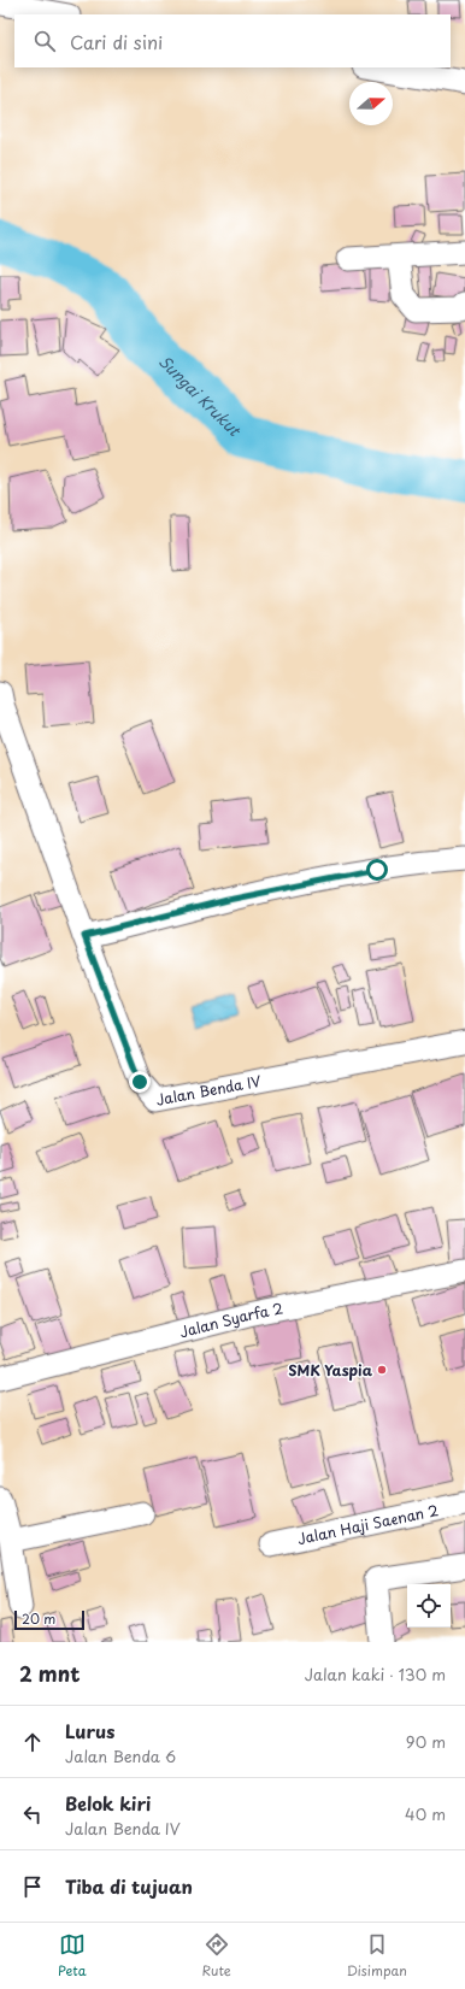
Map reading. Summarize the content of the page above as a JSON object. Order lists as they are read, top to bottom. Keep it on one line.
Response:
{"streets":{"street":["Jalan Benda IV","Jalan Syarfa 2","Jalan Haji Saenan 2"]},"water":["Sungai Krukut"],"places":["SMK Yaspia"],"scale_bar":"20 m","north":"right","page":{"search":"Cari di sini","scale":"20 m","heading":["2 mnt","Jalan kaki · 130 m"],"list":[["Lurus","Jalan Benda 6","90 m"],["Belok kiri","Jalan Benda IV","40 m"],"Tiba di tujuan"],"nav":["Peta","Rute","Disimpan"]}}
